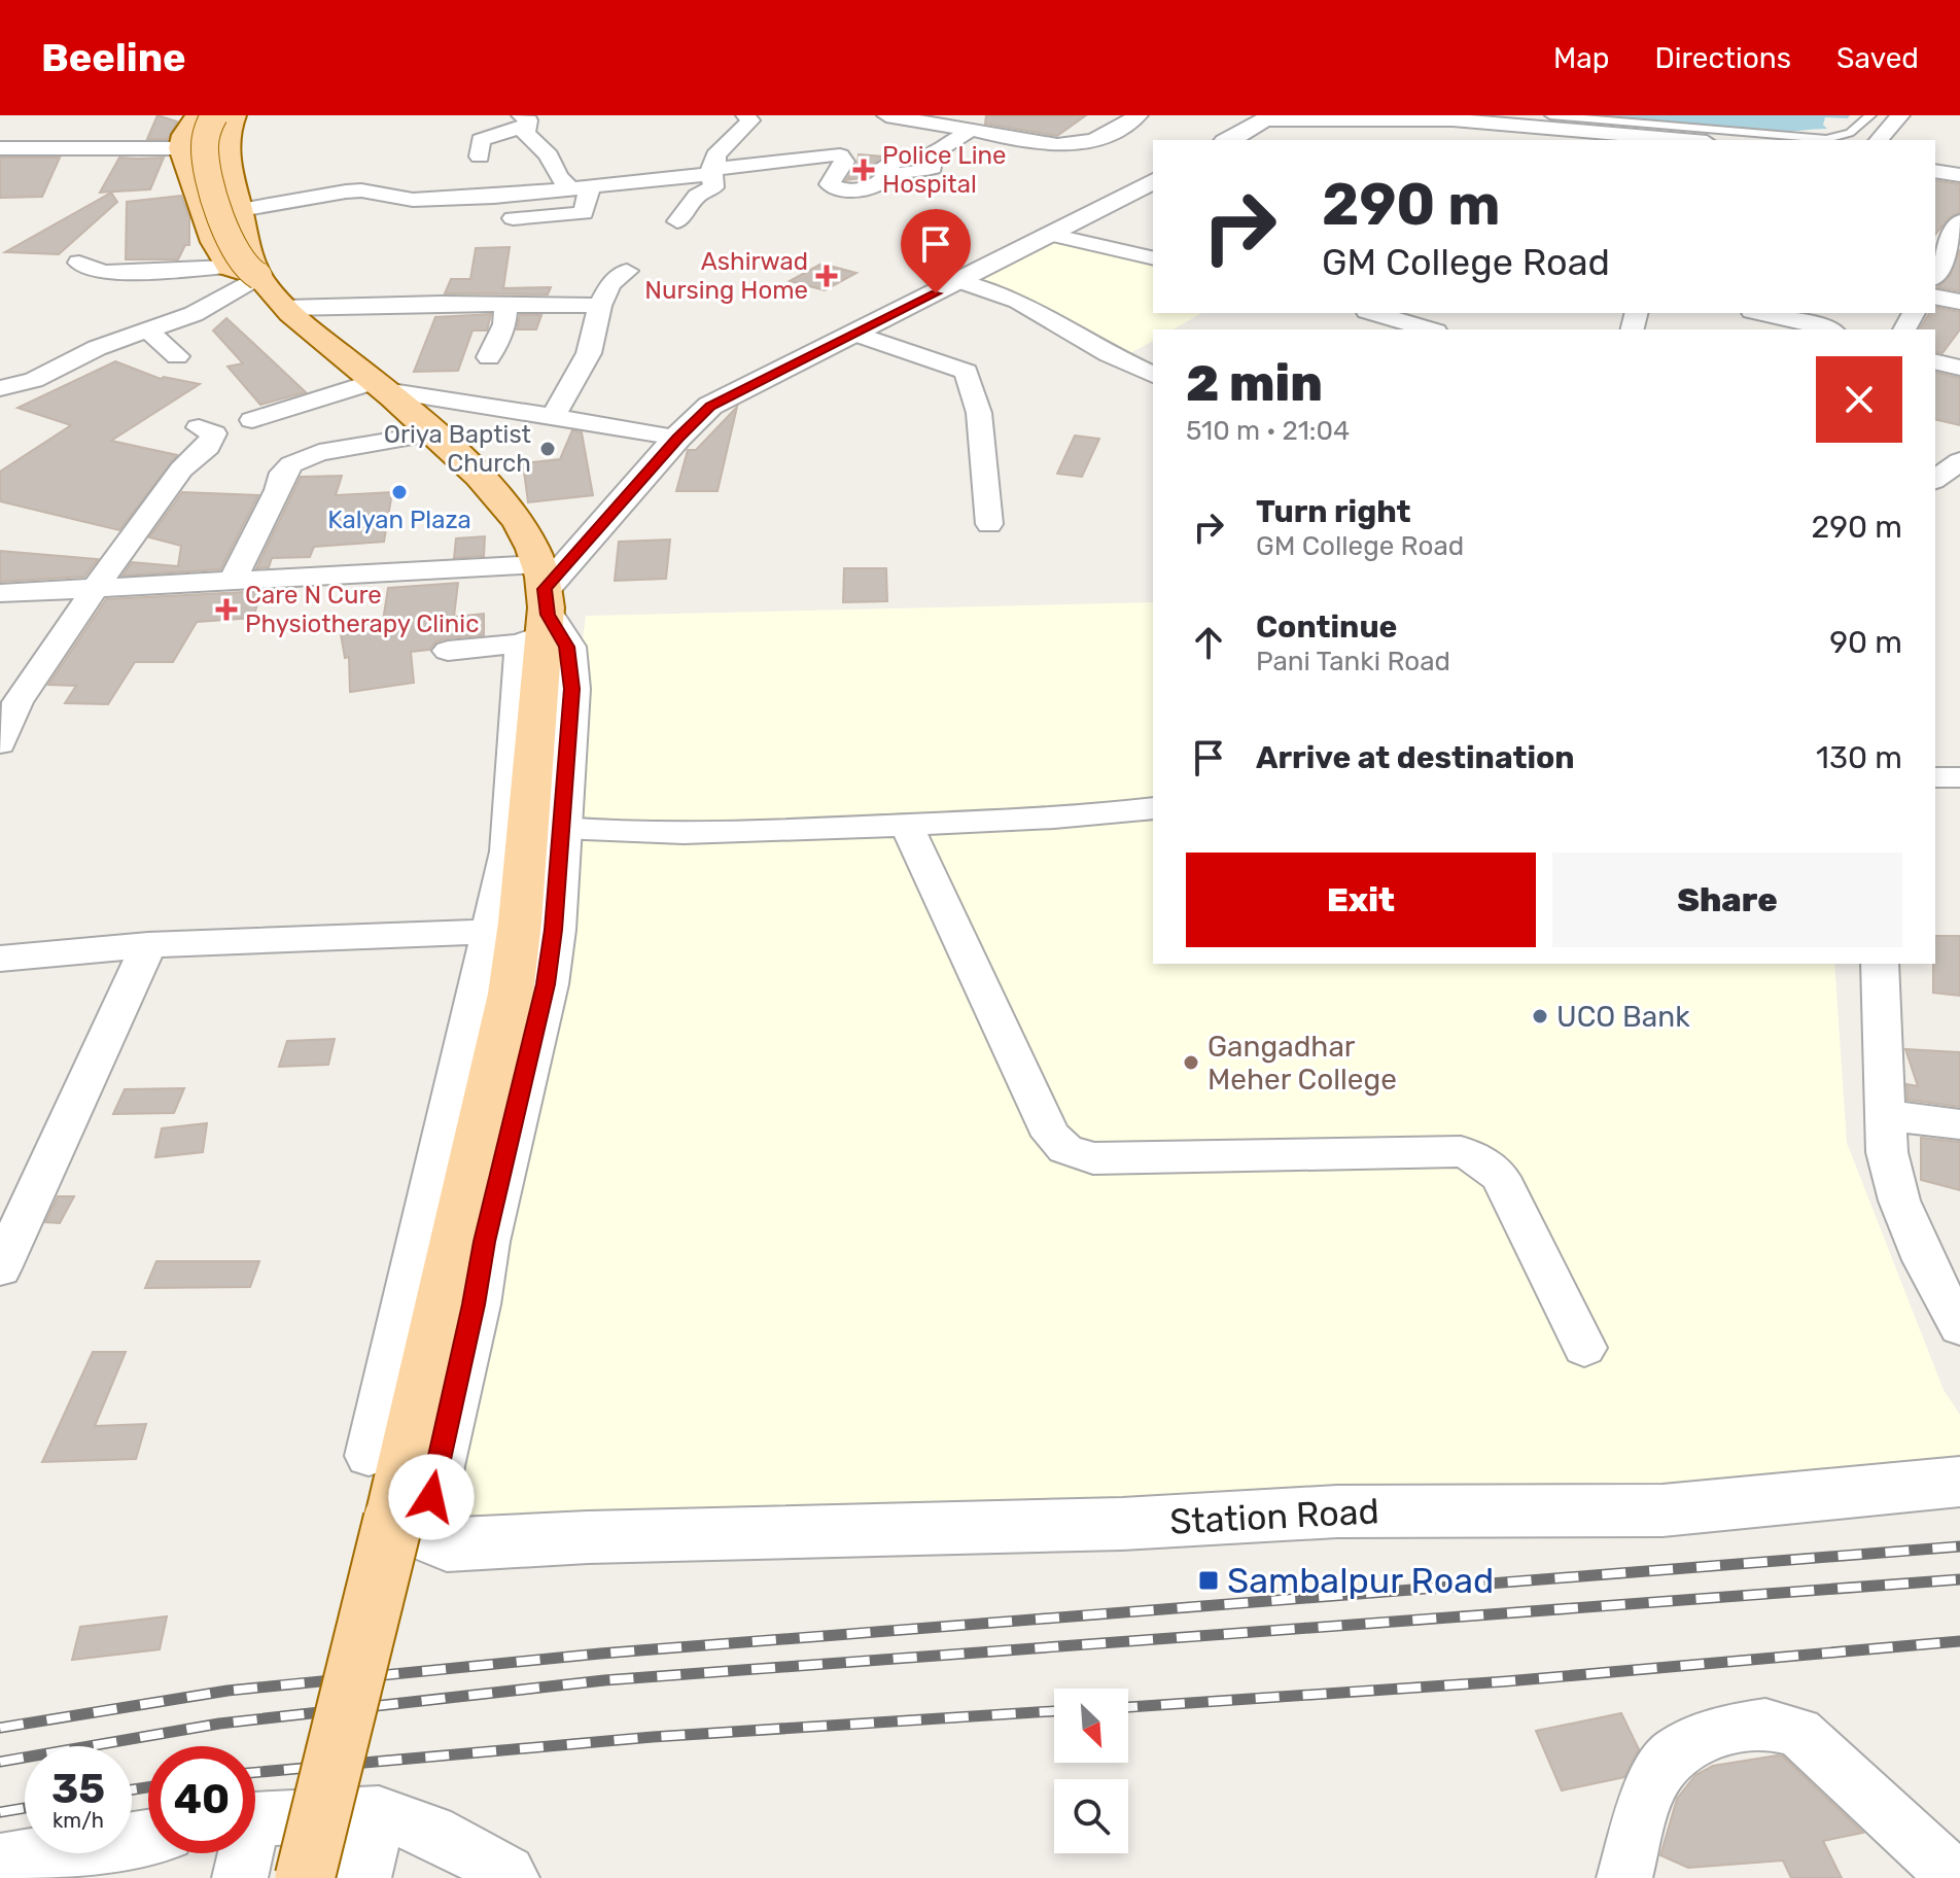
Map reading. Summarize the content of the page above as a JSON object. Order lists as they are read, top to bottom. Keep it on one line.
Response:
{"streets":{"street":["Station Road"]},"places":{"health":["Police Line Hospital","Ashirwad Nursing Home","Care N Cure Physiotherapy Clinic"],"other":["Oriya Baptist Church","Kalyan Plaza","UCO Bank","Gangadhar Meher College"],"transit":["Sambalpur Road"]},"north":"bottom right","page":{"header":"Beeline","nav":["Map","Directions","Saved"],"turn":["290 m","GM College Road"],"heading":["2 min","510 m · 21:04"],"list":[{"name":"Turn right","note":"GM College Road","value":"290 m"},{"name":"Continue","note":"Pani Tanki Road","value":"90 m"},{"name":"Arrive at destination","value":"130 m"}],"buttons":["Exit","Share"],"speed":"35 km/h","limit":"40"}}
